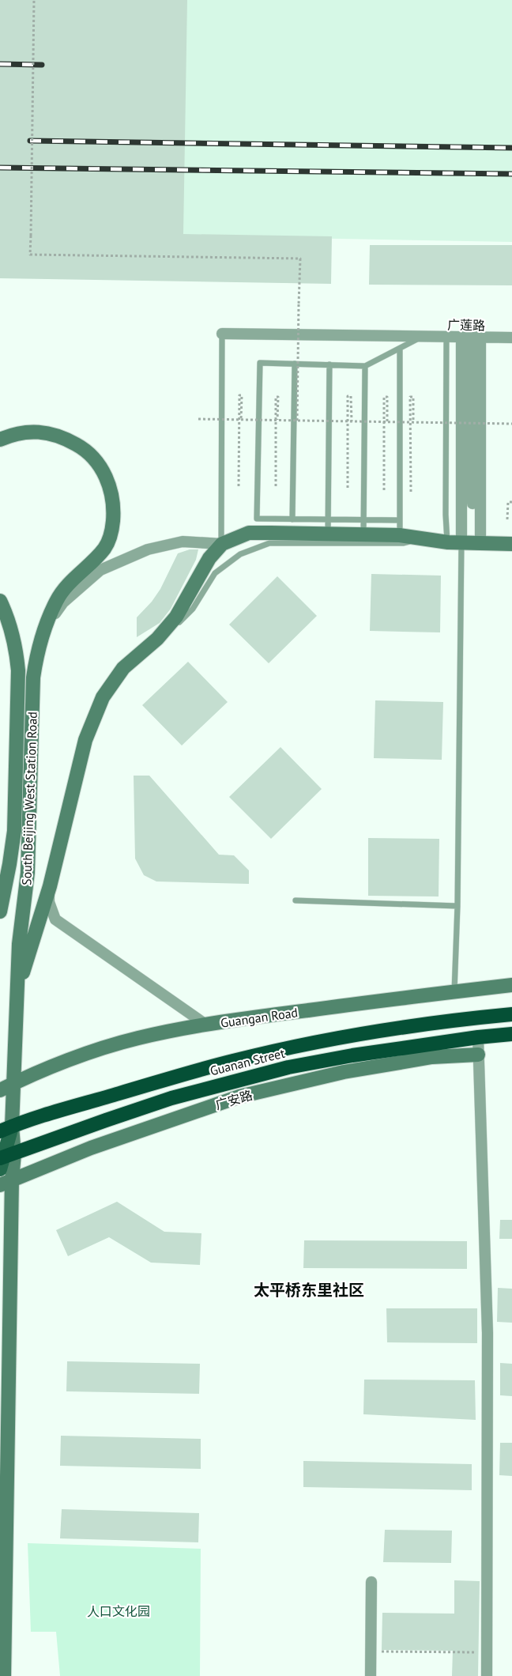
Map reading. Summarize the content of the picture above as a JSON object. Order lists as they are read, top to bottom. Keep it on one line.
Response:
{"streets":{"highway":["Guanan Street"],"main road":["South Beijing West Station Road","Guangan Road","广安路"],"street":["广莲路"]},"crossings":[["South Beijing West Station Road","Guangan Road"],["South Beijing West Station Road","Guanan Street"]],"districts":["太平桥东里社区"],"parks":["人口文化园"]}
